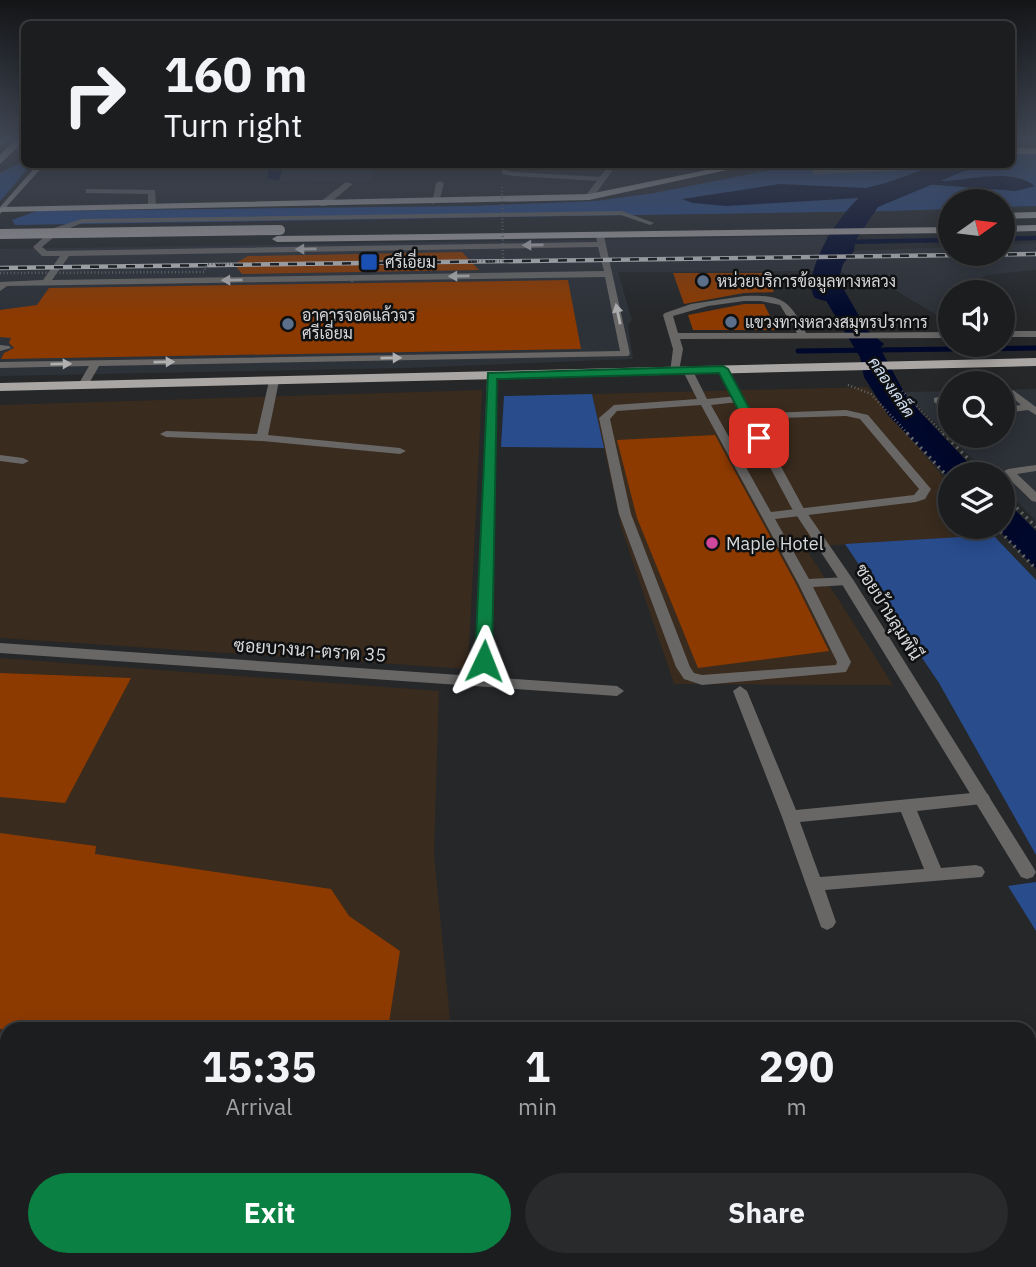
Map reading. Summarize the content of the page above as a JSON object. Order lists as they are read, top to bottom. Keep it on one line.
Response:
{"streets":{"street":["ซอยบ้านลุมพินี","ซอยบางนา-ตราด 35"]},"water":["คลองเคล็ด"],"places":{"transit":["ศรีเอี่ยม"],"other":["หน่วยบริการข้อมูลทางหลวง","แขวงทางหลวงสมุทรปราการ","อาคารจอดแล้วจร ศรีเอี่ยม","Maple Hotel"]},"north":"right","page":{"turn":["160 m","Turn right"],"eta":["15:35","Arrival","1","min","290","m"],"buttons":["Exit","Share"]}}
